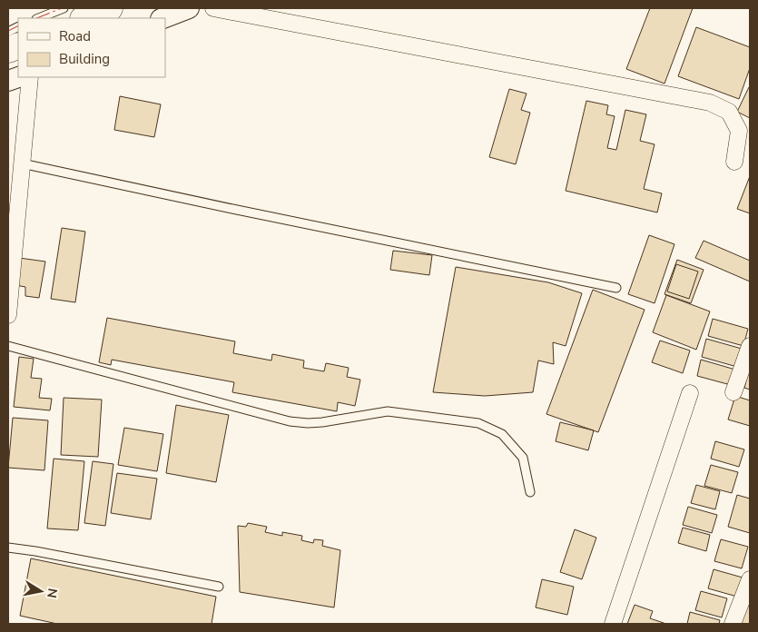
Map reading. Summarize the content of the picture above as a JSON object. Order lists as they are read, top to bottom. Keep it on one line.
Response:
{"legend":["Road","Building"],"north":"right"}
